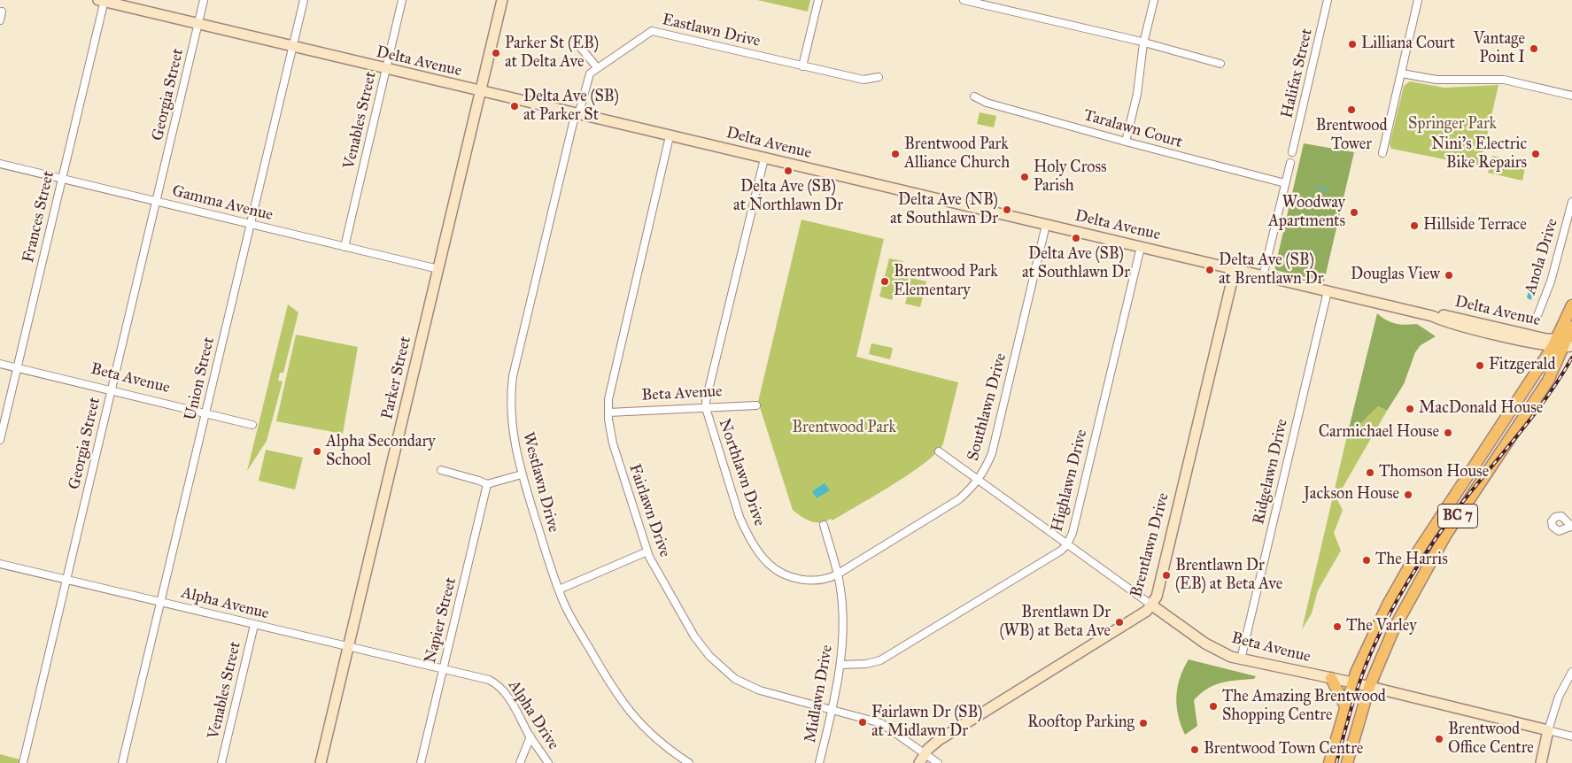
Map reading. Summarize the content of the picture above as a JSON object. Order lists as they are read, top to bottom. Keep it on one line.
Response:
{"streets":{"main road":["BC 7"],"street":["Eastlawn Drive","Delta Avenue","Halifax Street","Georgia Street","Venables Street","Taralawn Court","Gamma Avenue","Frances Street","Anola Drive","Parker Street","Beta Avenue","Union Street","Southlawn Drive","Ridgelawn Drive","Northlawn Drive","Highlawn Drive","Westlawn Drive","Fairlawn Drive","Brentlawn Drive","Alpha Avenue","Napier Street","Midlawn Drive","Alpha Drive"]},"crossings":[["Eastlawn Drive","Delta Avenue"],["Eastlawn Drive","Westlawn Drive"],["Delta Avenue","Georgia Street"],["Delta Avenue","Venables Street"],["Delta Avenue","Frances Street"],["Delta Avenue","Parker Street"],["Delta Avenue","Union Street"],["Delta Avenue","Southlawn Drive"],["Delta Avenue","Ridgelawn Drive"],["Delta Avenue","Northlawn Drive"],["Delta Avenue","Highlawn Drive"],["Delta Avenue","Westlawn Drive"],["Delta Avenue","Fairlawn Drive"],["Delta Avenue","BC 7"],["Delta Avenue","Brentlawn Drive"],["Georgia Street","Gamma Avenue"],["Georgia Street","Beta Avenue"],["Georgia Street","Alpha Avenue"],["Venables Street","Gamma Avenue"],["Venables Street","Alpha Avenue"],["Gamma Avenue","Frances Street"],["Gamma Avenue","Parker Street"],["Gamma Avenue","Union Street"],["Frances Street","Beta Avenue"],["Parker Street","Alpha Avenue"],["Beta Avenue","Union Street"],["Beta Avenue","Southlawn Drive"],["Beta Avenue","Ridgelawn Drive"],["Beta Avenue","Northlawn Drive"],["Beta Avenue","Highlawn Drive"],["Beta Avenue","Fairlawn Drive"],["Beta Avenue","BC 7"],["Beta Avenue","Brentlawn Drive"],["Union Street","Alpha Avenue"],["Southlawn Drive","Northlawn Drive"],["Southlawn Drive","Midlawn Drive"],["Northlawn Drive","Midlawn Drive"],["Highlawn Drive","Midlawn Drive"],["Fairlawn Drive","Brentlawn Drive"],["Fairlawn Drive","Midlawn Drive"],["Alpha Avenue","Napier Street"],["Alpha Avenue","Alpha Drive"],["Napier Street","Alpha Drive"]],"parks":["Springer Park","Brentwood Park"],"places":["Lilliana Court","Vantage Point I","Parker St (EB) at Delta Ave","Delta Ave (SB) at Parker St","Brentwood Tower","Brentwood Park Alliance Church","Nini's Electric Bike Repairs","Delta Ave (SB) at Northlawn Dr","Holy Cross Parish","Delta Ave (NB) at Southlawn Dr","Woodway Apartments","Hillside Terrace","Delta Ave (SB) at Southlawn Dr","Delta Ave (SB) at Brentlawn Dr","Douglas View","Brentwood Park Elementary","Fitzgerald","MacDonald House","Carmichael House","Alpha Secondary School","Thomson House","Jackson House","The Harris","Brentlawn Dr (EB) at Beta Ave","Brentlawn Dr (WB) at Beta Ave","The Varley","The Amazing Brentwood Shopping Centre","Fairlawn Dr (SB) at Midlawn Dr","Rooftop Parking","Brentwood Office Centre","Brentwood Town Centre"]}
